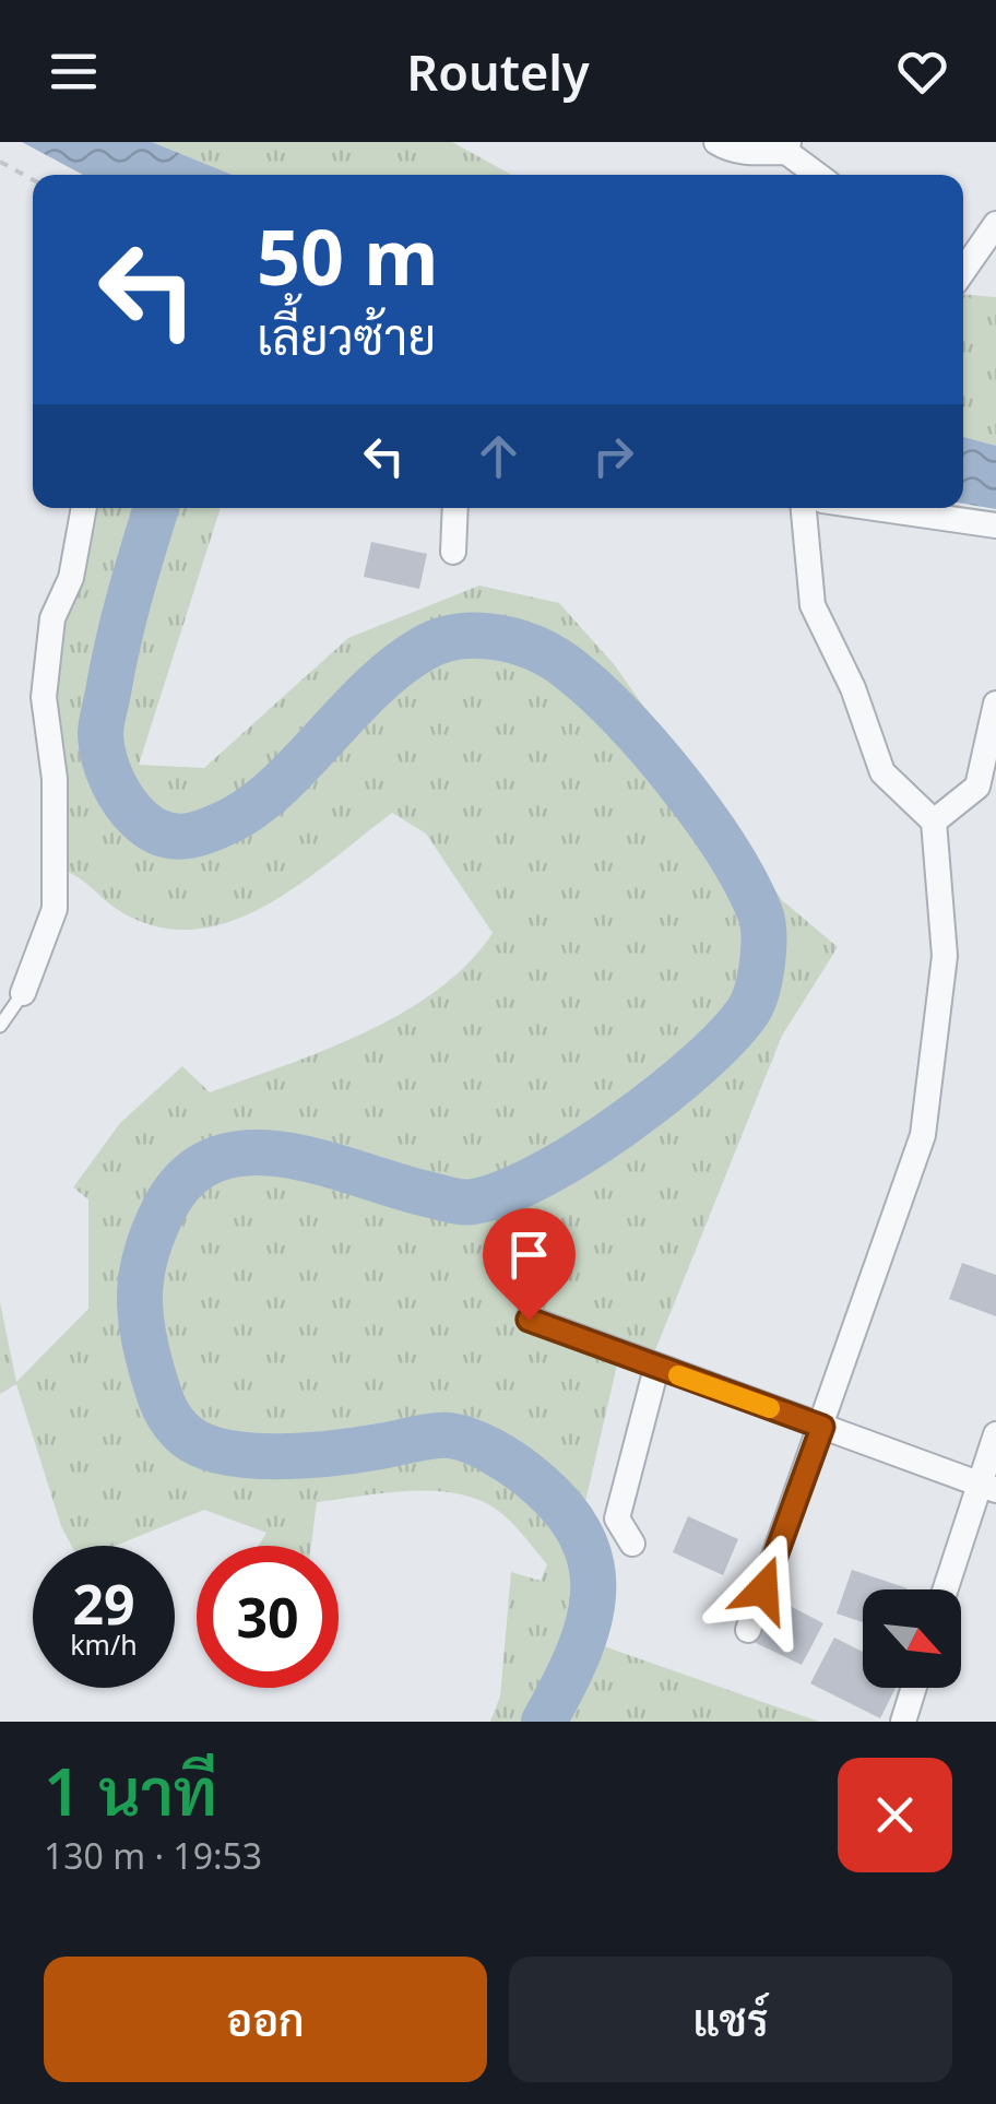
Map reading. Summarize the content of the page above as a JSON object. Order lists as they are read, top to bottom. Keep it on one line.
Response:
{"north":"bottom right","page":{"header":"Routely","turn":["50 m","เลี้ยวซ้าย"],"speed":"29 km/h","limit":"30","heading":["1 นาที","130 m · 19:53"],"buttons":["ออก","แชร์"]}}
